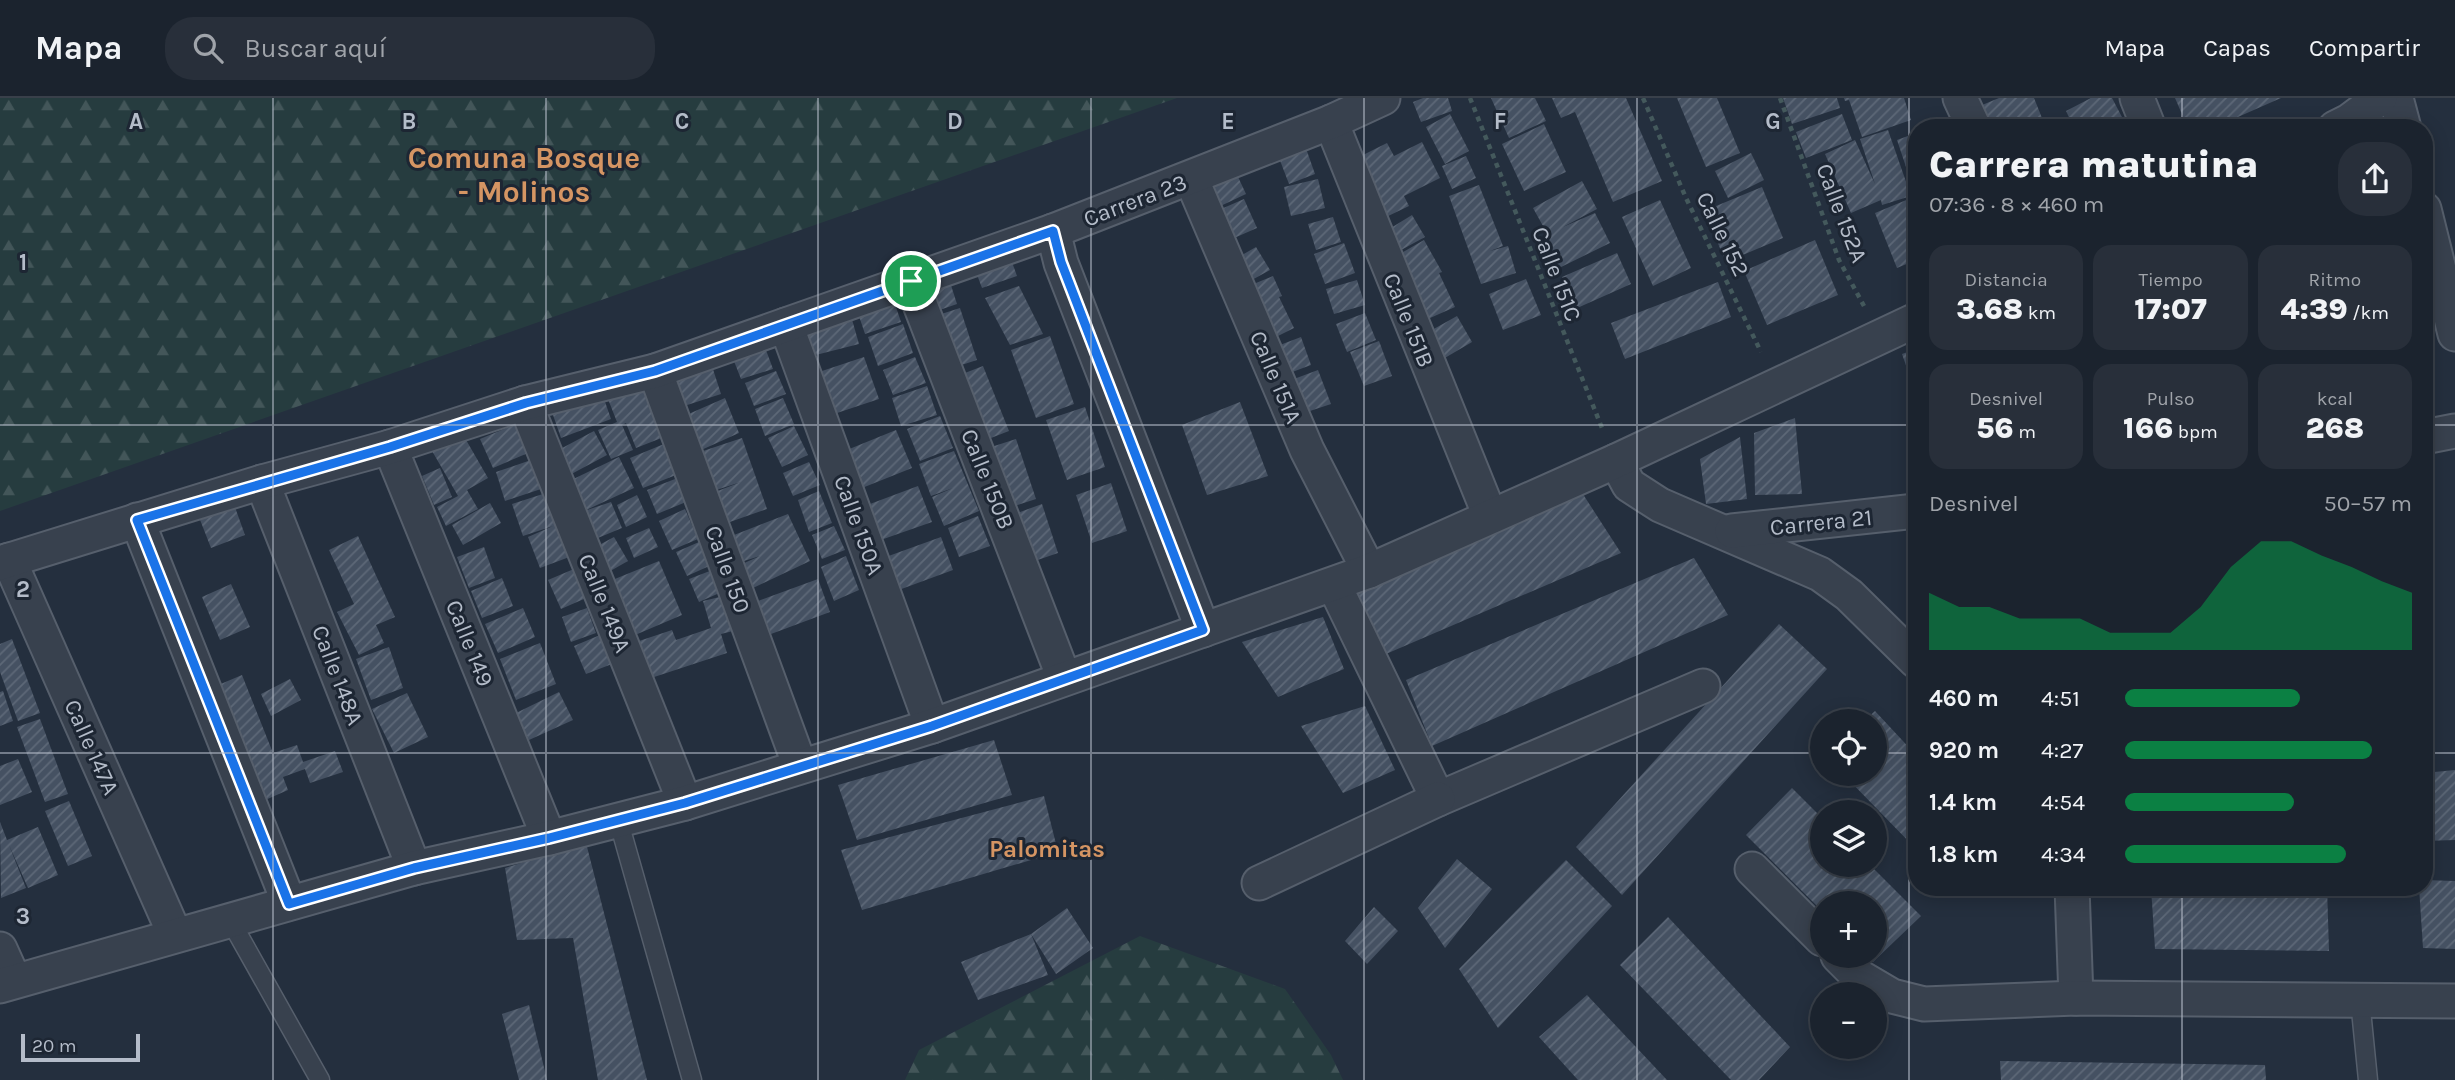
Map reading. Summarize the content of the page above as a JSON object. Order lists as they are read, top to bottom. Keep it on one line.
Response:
{"streets":{"street":["Carrera 23","Calle 151B","Calle 151A","Calle 150B","Carrera 21","Calle 150A","Calle 150","Calle 149A","Calle 149","Calle 148A","Calle 147A"],"path":["Calle 152A","Calle 152","Calle 151C"]},"crossings":[["Carrera 23","Calle 151B"],["Carrera 23","Calle 151A"],["Carrera 23","Calle 150B"],["Carrera 23","Calle 150A"],["Carrera 23","Calle 150"],["Carrera 23","Calle 149A"],["Carrera 23","Calle 149"],["Carrera 23","Calle 148A"],["Carrera 23","Calle 147A"]],"districts":["Comuna Bosque - Molinos","Palomitas"],"scale_bar":"20 m","page":{"header":"Mapa","search":"Buscar aquí","nav":["Mapa","Capas","Compartir"],"heading":["Carrera matutina","07:36 · 8 × 460 m"],"stats":[["Distancia","3.68 km"],["Tiempo","17:07"],["Ritmo","4:39 /km"],["Desnivel","56 m"],["Pulso","166 bpm"],["kcal","268"]],"chart":["Desnivel","50–57 m"],"list":[{"name":"460 m","note":"4:51"},{"name":"920 m","note":"4:27"},{"name":"1.4 km","note":"4:54"},{"name":"1.8 km","note":"4:34"}],"map_buttons":["+","−"],"scale":"20 m"},"grid":{"columns":["A","B","C","D","E","F","G"],"rows":["1","2","3"]}}
